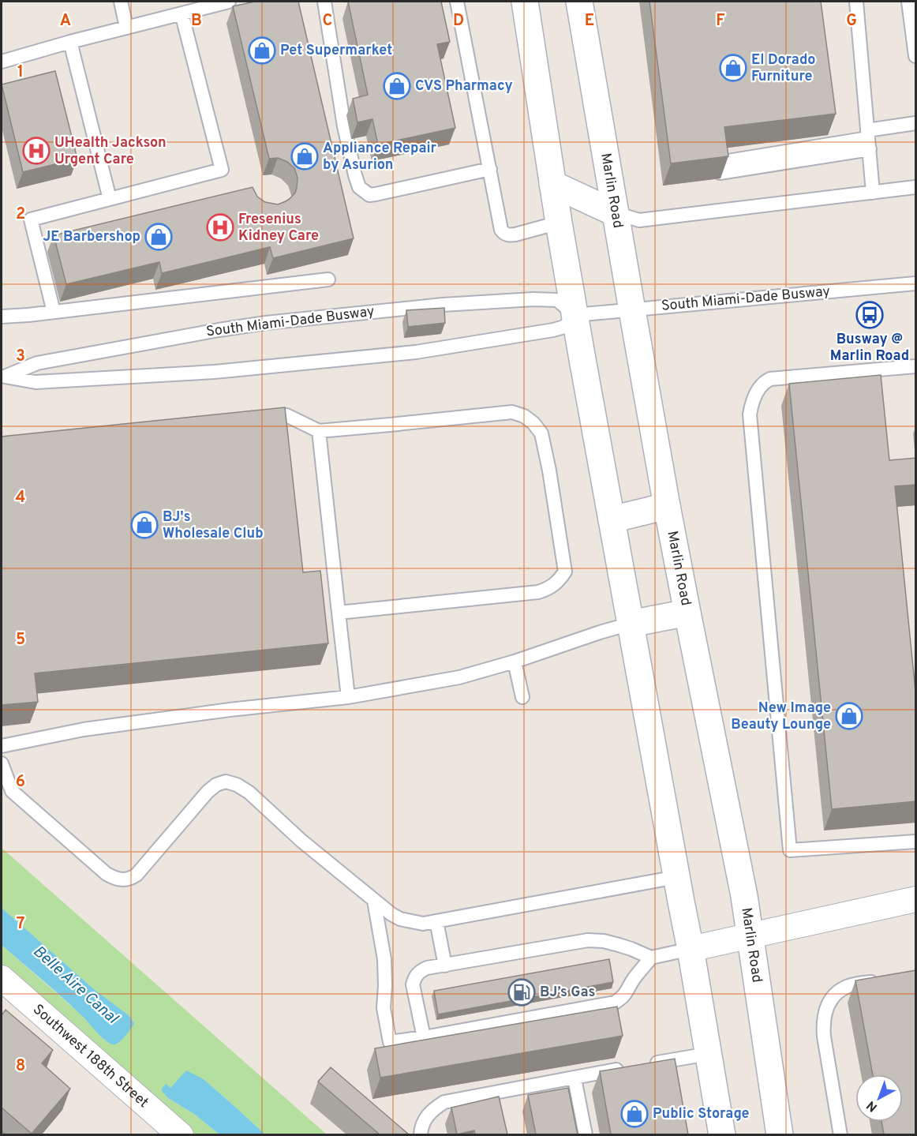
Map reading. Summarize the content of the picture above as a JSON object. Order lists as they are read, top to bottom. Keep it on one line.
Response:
{"streets":{"street":["Marlin Road","Southwest 188th Street"],"lane":["South Miami-Dade Busway"]},"crossings":[["Marlin Road","South Miami-Dade Busway"]],"water":["Belle Aire Canal"],"places":{"shop":["Pet Supermarket","El Dorado Furniture","CVS Pharmacy","Appliance Repair by Asurion","JE Barbershop","BJ's Wholesale Club","New Image Beauty Lounge","Public Storage"],"hospital":["UHealth Jackson Urgent Care","Fresenius Kidney Care"],"bus stop":["Busway @ Marlin Road"],"fuel station":["BJ’s Gas"]},"north":"bottom left","grid":{"columns":["A","B","C","D","E","F","G"],"rows":["1","2","3","4","5","6","7","8"]}}
